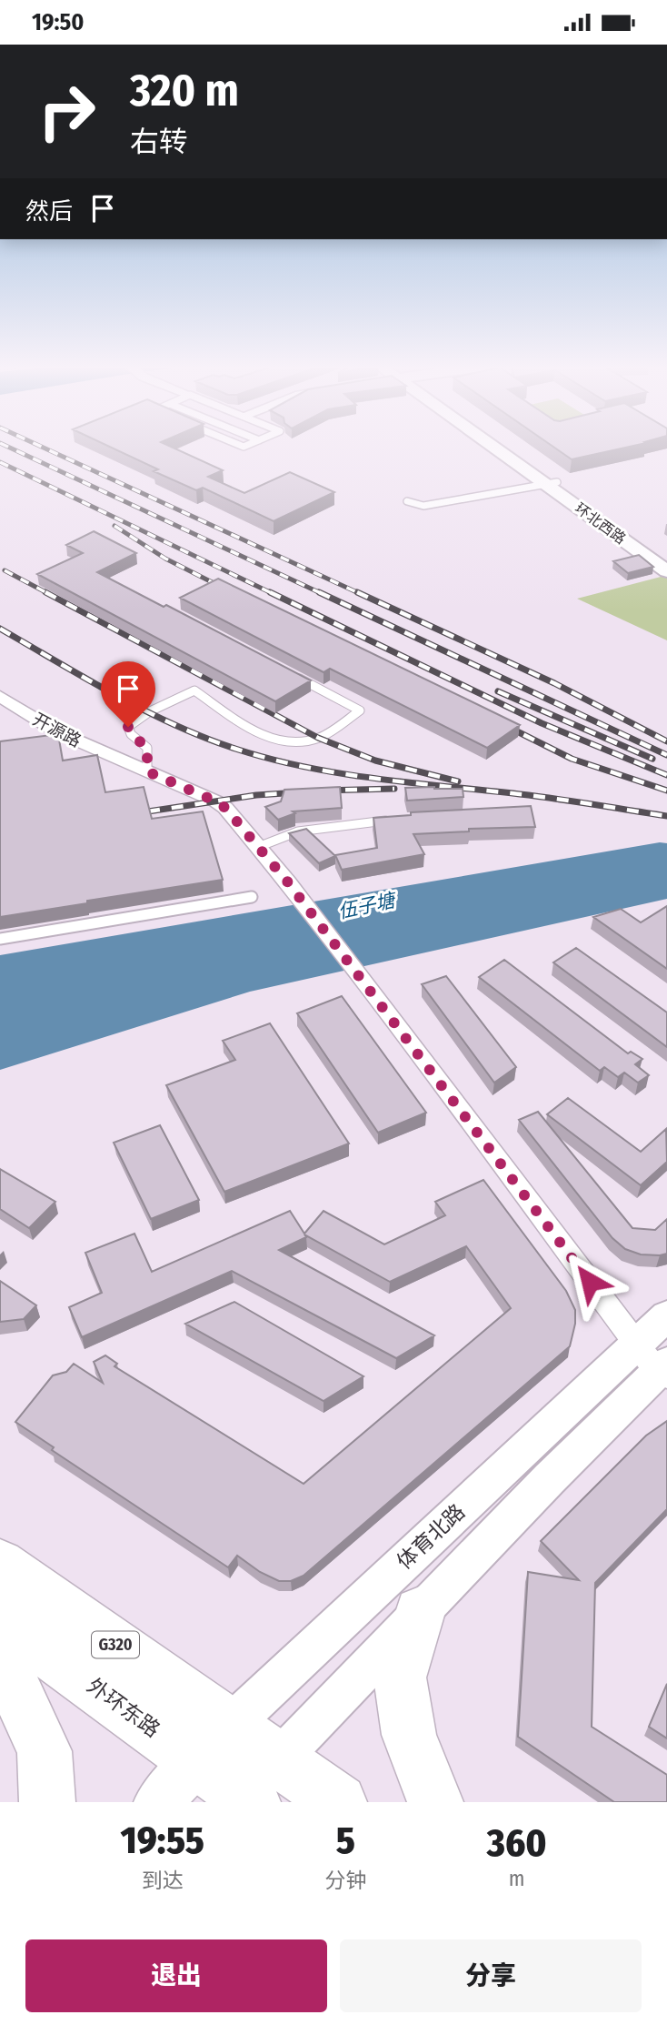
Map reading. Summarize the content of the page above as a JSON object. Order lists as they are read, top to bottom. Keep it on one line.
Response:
{"streets":{"highway":["G320","外环东路"],"street":["环北西路","开源路","体育北路"]},"crossings":[["开源路","体育北路"],["体育北路","外环东路"],["G320","外环东路"]],"water":["伍子塘"],"page":{"status":"19:50","turn":["320 m","右转"],"then":"然后","eta":["19:55","到达","5","分钟","360","m"],"buttons":["退出","分享"]}}
